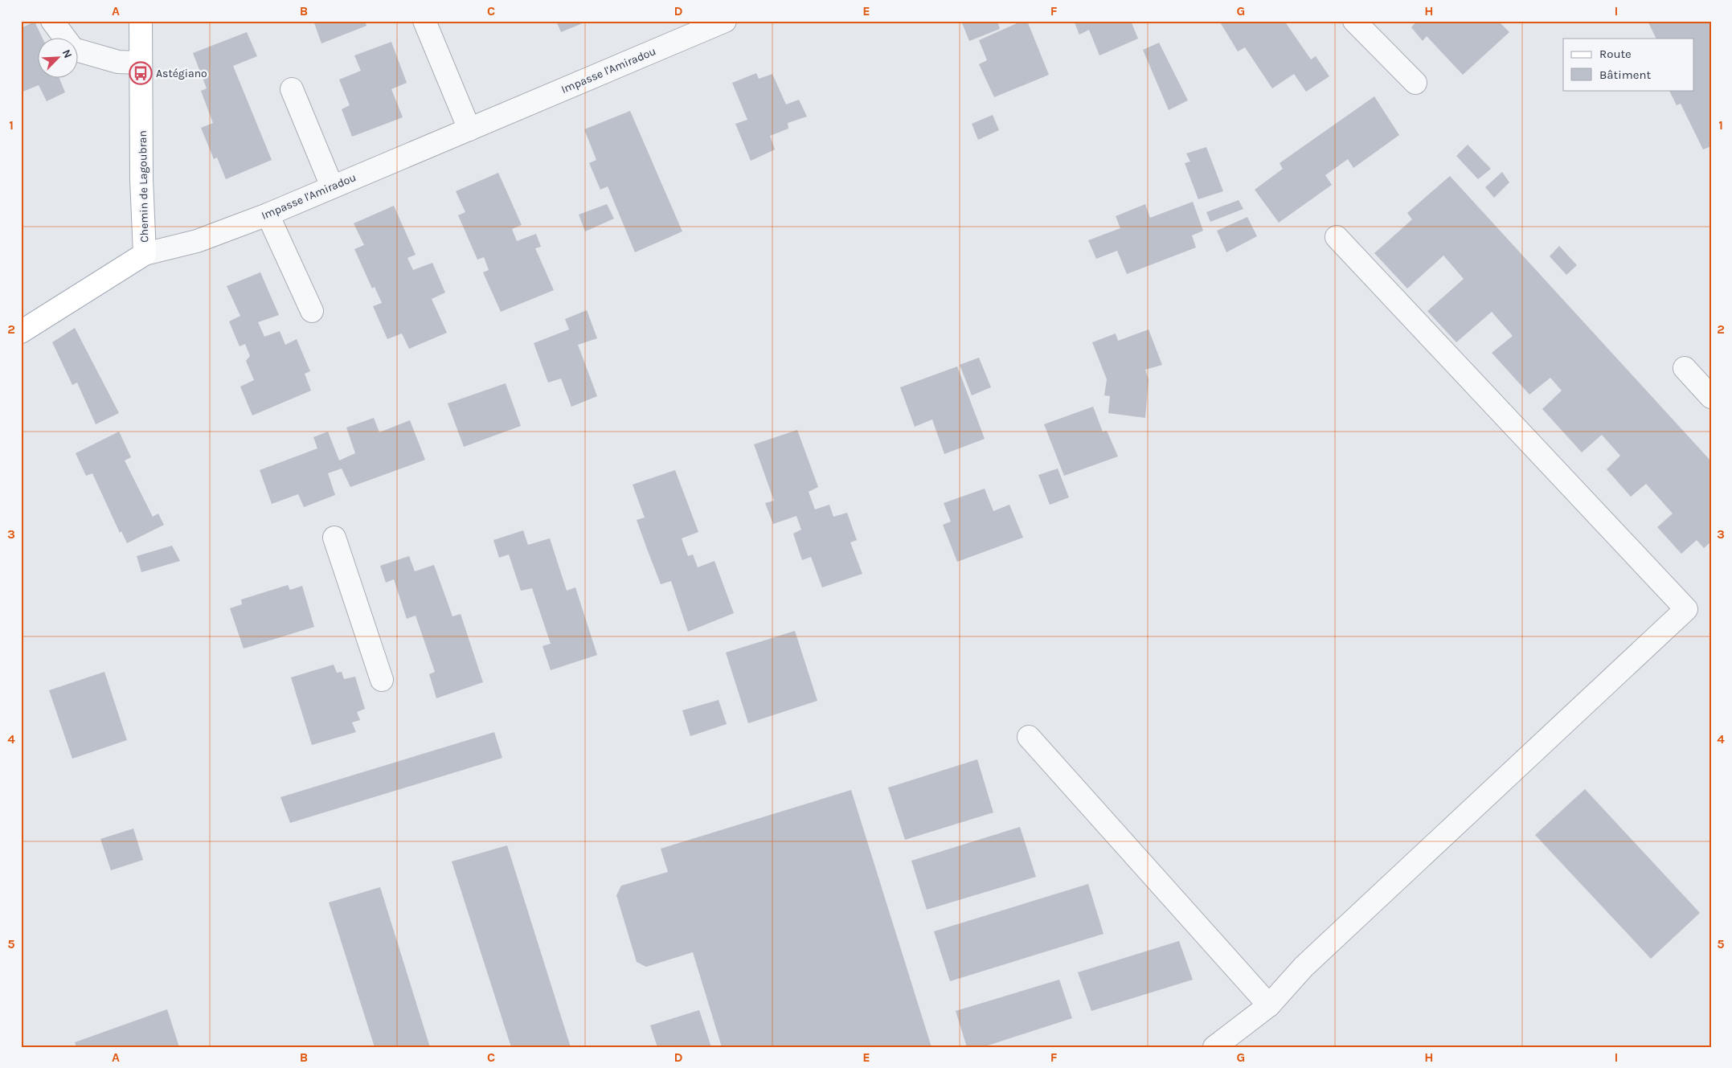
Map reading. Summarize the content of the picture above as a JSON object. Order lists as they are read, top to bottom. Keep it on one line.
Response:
{"streets":{"main road":["Chemin de Lagoubran"],"street":["Impasse l'Amiradou"]},"crossings":[["Impasse l'Amiradou","Chemin de Lagoubran"]],"places":{"bus stop":["Astégiano"]},"legend":["Route","Bâtiment"],"north":"top right","grid":{"columns":["A","B","C","D","E","F","G","H","I"],"rows":["1","2","3","4","5"]}}
